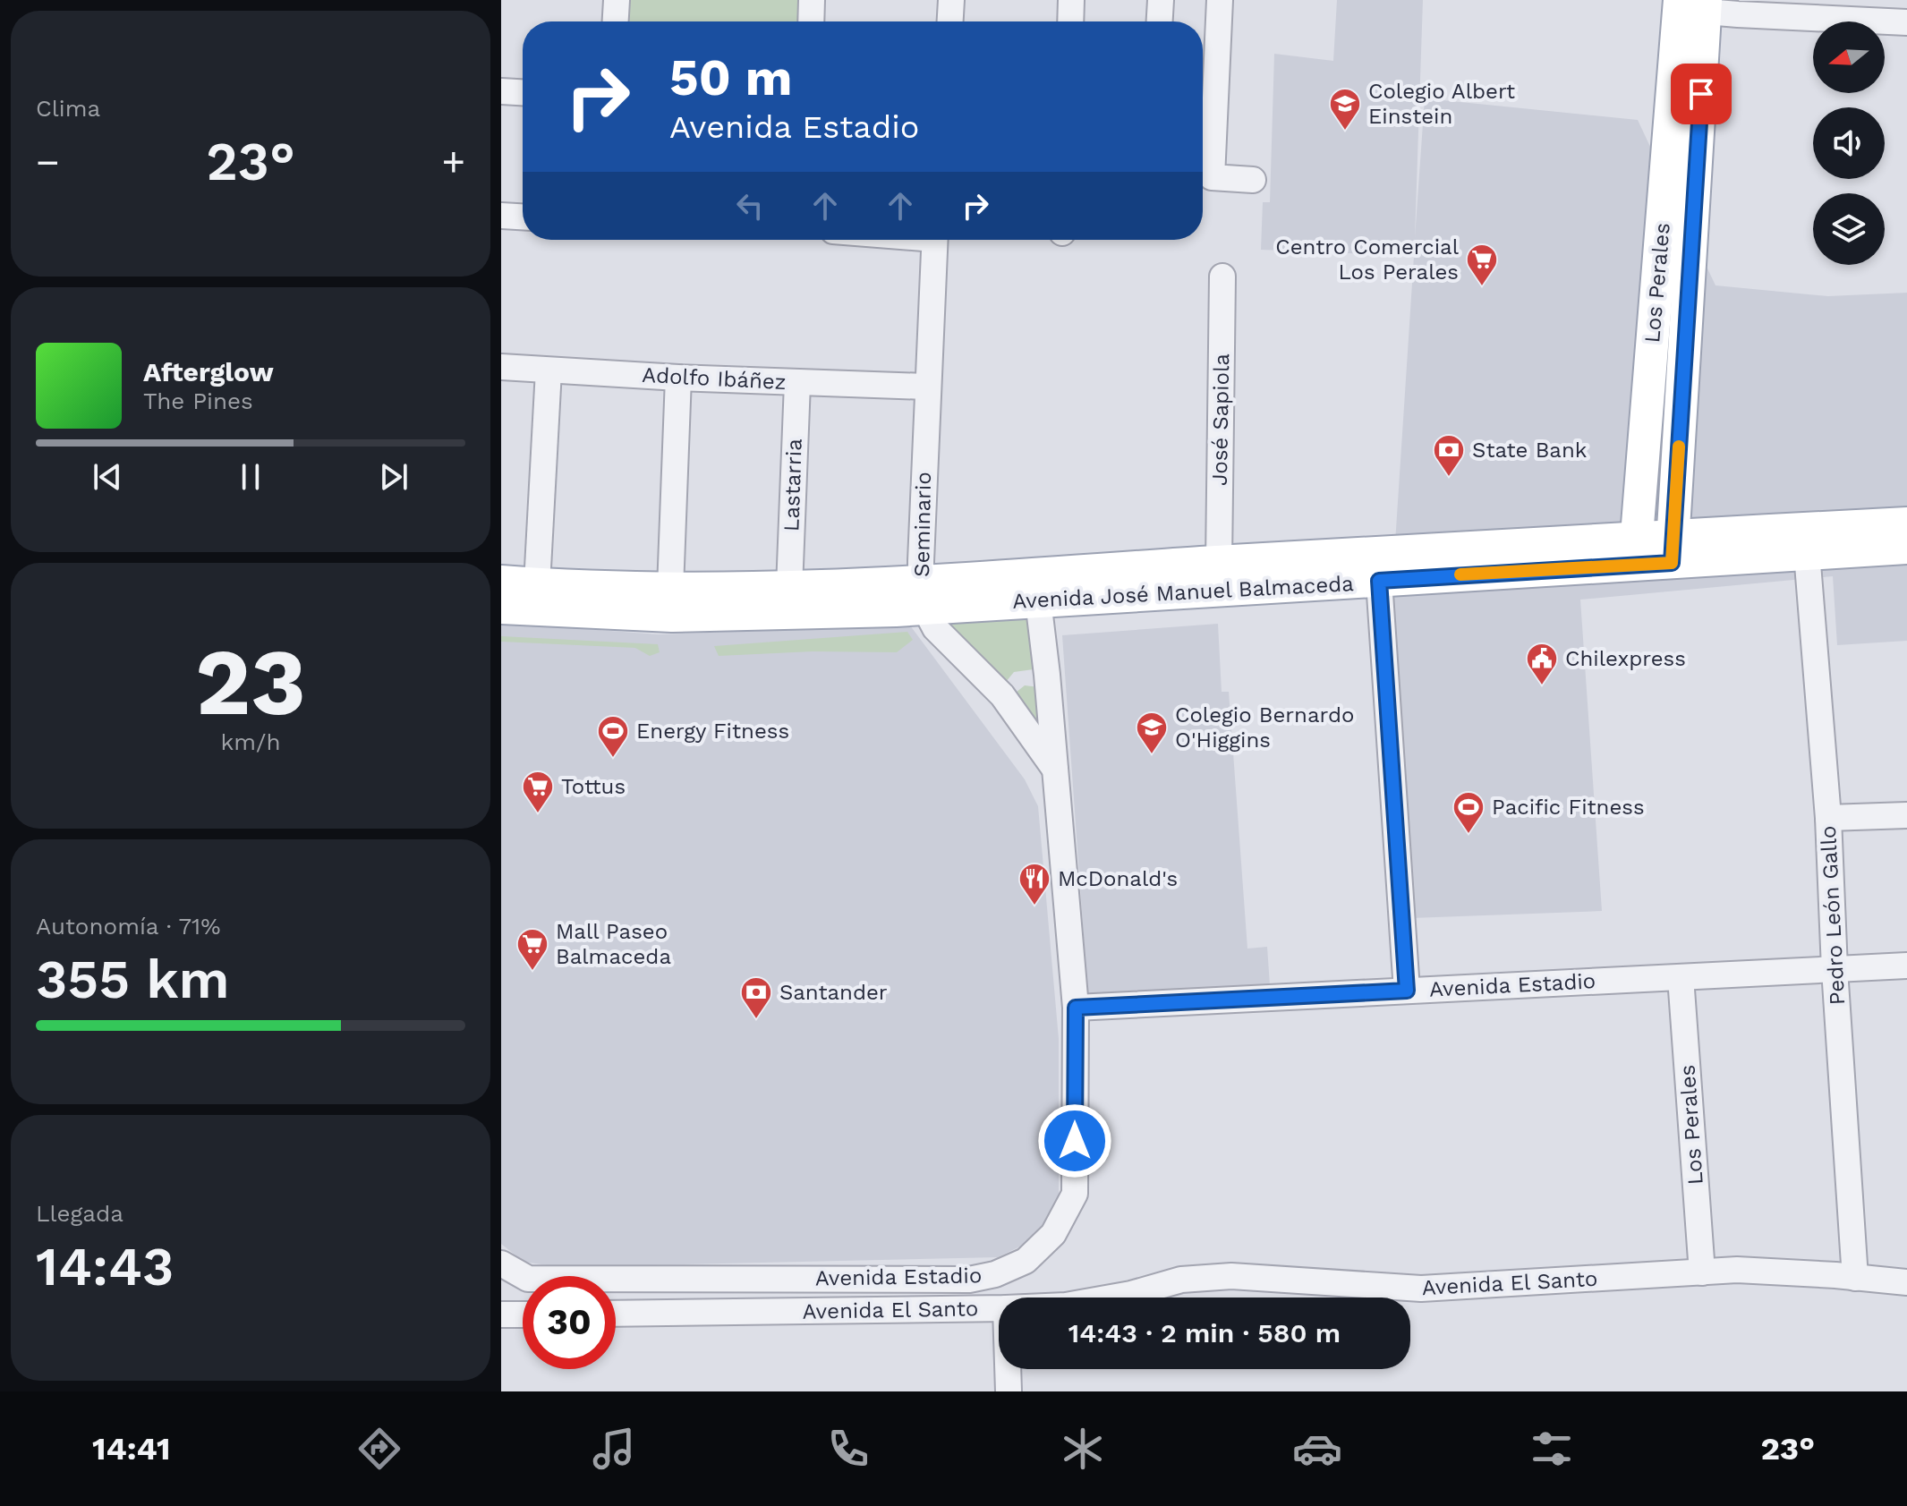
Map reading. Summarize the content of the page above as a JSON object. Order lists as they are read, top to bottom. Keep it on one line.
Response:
{"streets":{"main road":["Los Perales","Avenida José Manuel Balmaceda"],"street":["Adolfo Ibáñez","José Sapiola","Lastarria","Seminario","Pedro León Gallo","Avenida Estadio","Avenida El Santo"]},"crossings":[["Los Perales","Avenida José Manuel Balmaceda"],["Los Perales","Avenida Estadio"],["Los Perales","Avenida El Santo"],["Adolfo Ibáñez","Lastarria"],["Adolfo Ibáñez","Seminario"],["José Sapiola","Avenida José Manuel Balmaceda"],["Lastarria","Avenida José Manuel Balmaceda"],["Seminario","Avenida José Manuel Balmaceda"],["Seminario","Avenida Estadio"],["Avenida José Manuel Balmaceda","Pedro León Gallo"],["Avenida José Manuel Balmaceda","Avenida Estadio"],["Pedro León Gallo","Avenida Estadio"],["Pedro León Gallo","Avenida El Santo"]],"places":{"school or university":["Colegio Albert Einstein","Colegio Bernardo O'Higgins"],"supermarket":["Centro Comercial Los Perales","Tottus","Mall Paseo Balmaceda"],"bank":["State Bank","Santander"],"public building":["Chilexpress"],"sports":["Energy Fitness","Pacific Fitness"],"restaurant":["McDonald's"]},"north":"left","page":{"tile":["Clima",["23","km/h"],["Autonomía · 71%","355 km"],["Llegada","14:43"]],"turn":["50 m","Avenida Estadio"],"heat":["−","23°","+"],"song":["Afterglow","The Pines"],"limit":"30","trip":"14:43 · 2 min · 580 m","tabs":["14:41","23°"]}}
